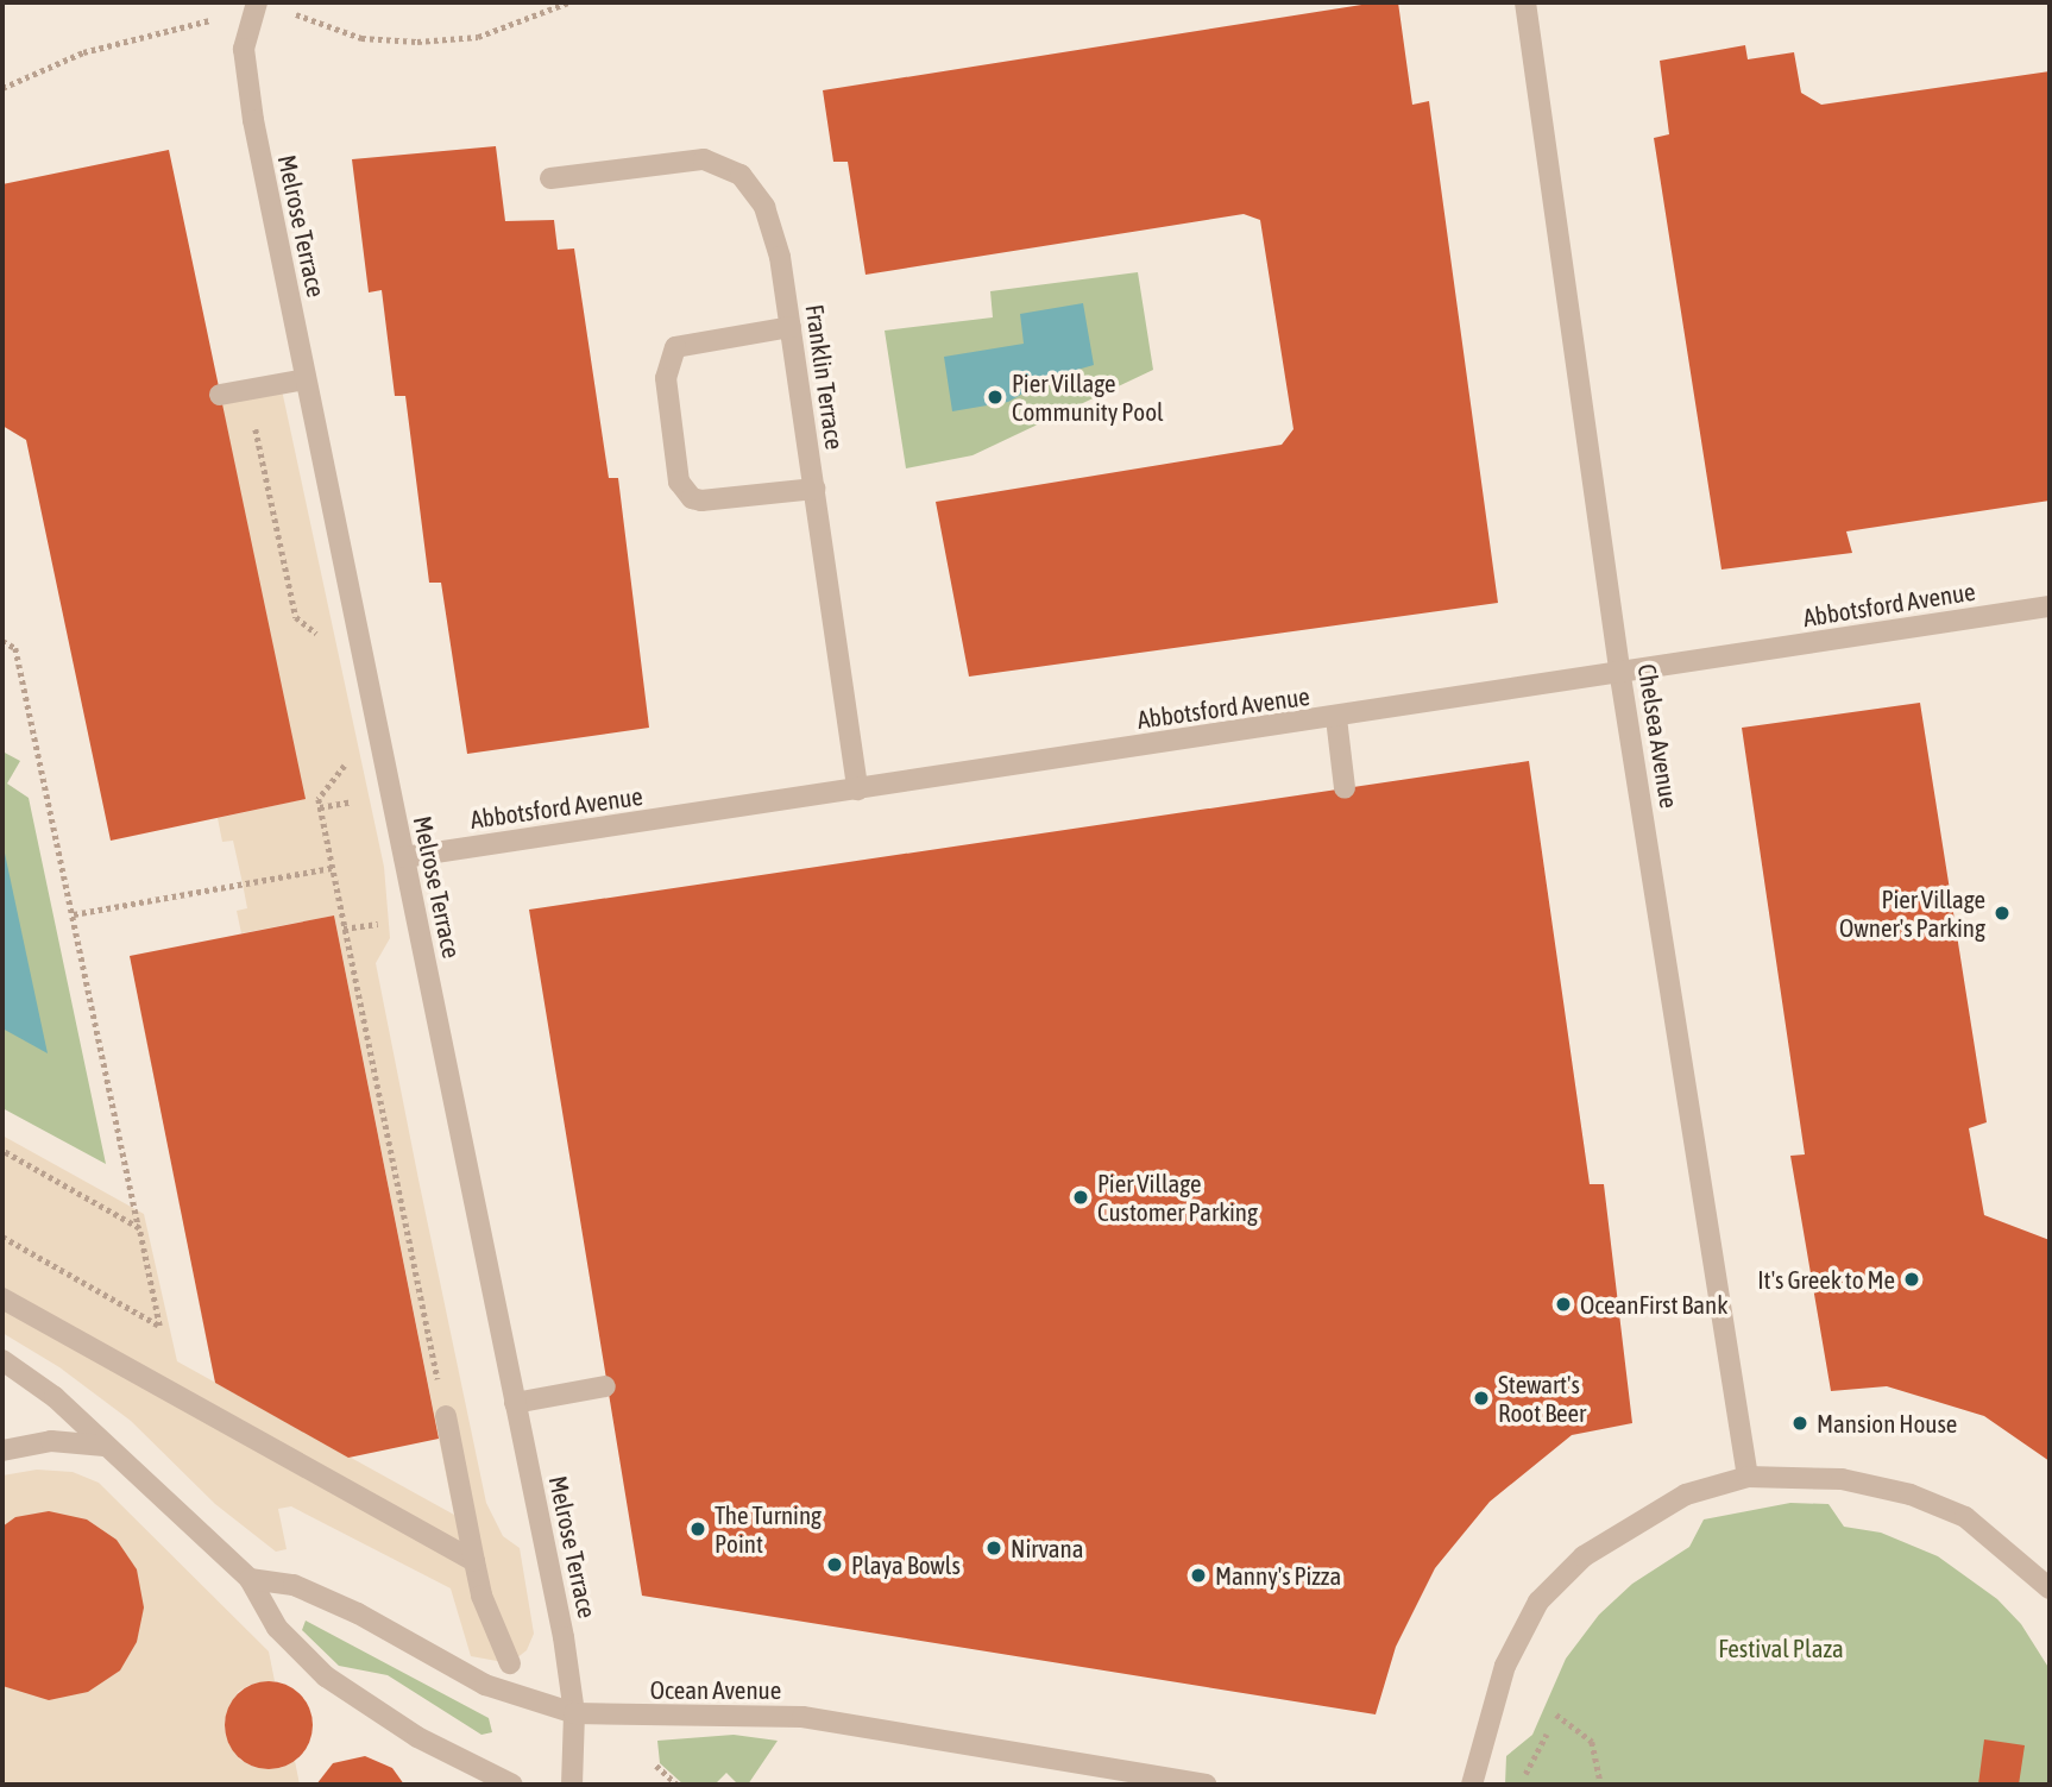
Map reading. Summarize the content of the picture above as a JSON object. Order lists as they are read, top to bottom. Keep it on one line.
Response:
{"streets":{"street":["Melrose Terrace","Franklin Terrace","Abbotsford Avenue","Chelsea Avenue","Ocean Avenue"]},"crossings":[["Melrose Terrace","Abbotsford Avenue"],["Melrose Terrace","Ocean Avenue"],["Franklin Terrace","Abbotsford Avenue"],["Abbotsford Avenue","Chelsea Avenue"]],"parks":["Festival Plaza"],"places":["Pier Village Community Pool","Pier Village Owner's Parking","Pier Village Customer Parking","It's Greek to Me","OceanFirst Bank","Stewart's Root Beer","Mansion House","The Turning Point","Nirvana","Playa Bowls","Manny's Pizza"]}
